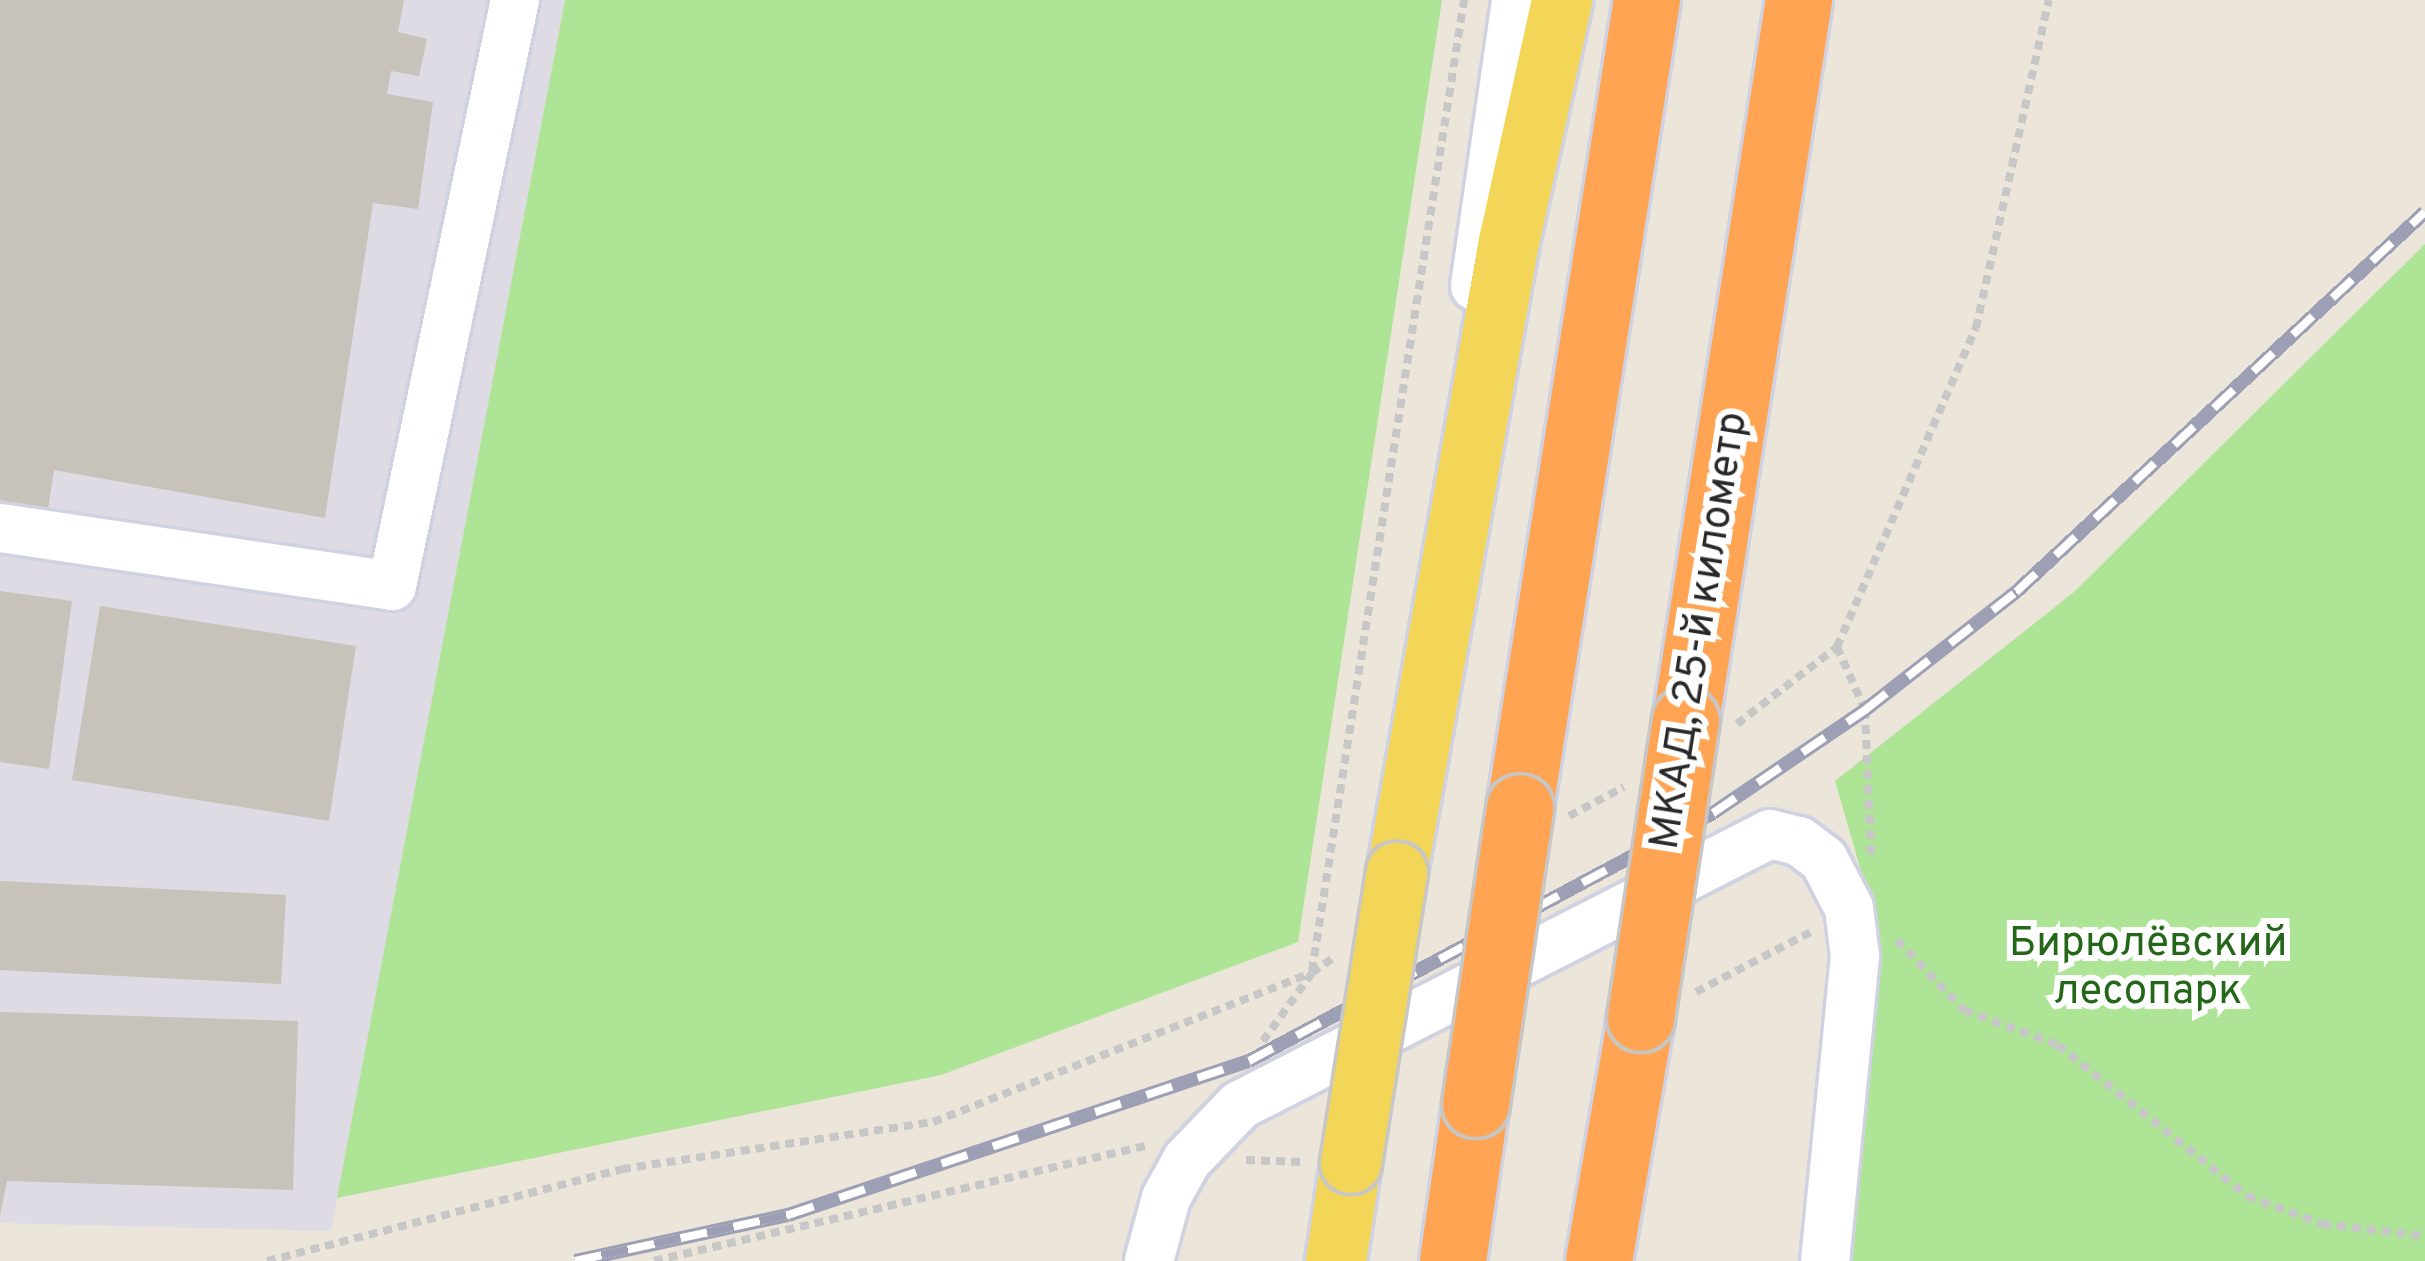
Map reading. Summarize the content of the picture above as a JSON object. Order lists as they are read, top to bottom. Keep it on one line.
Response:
{"streets":{"highway":["МКАД, 25-й километр"]},"parks":["Бирюлёвский лесопарк"]}
